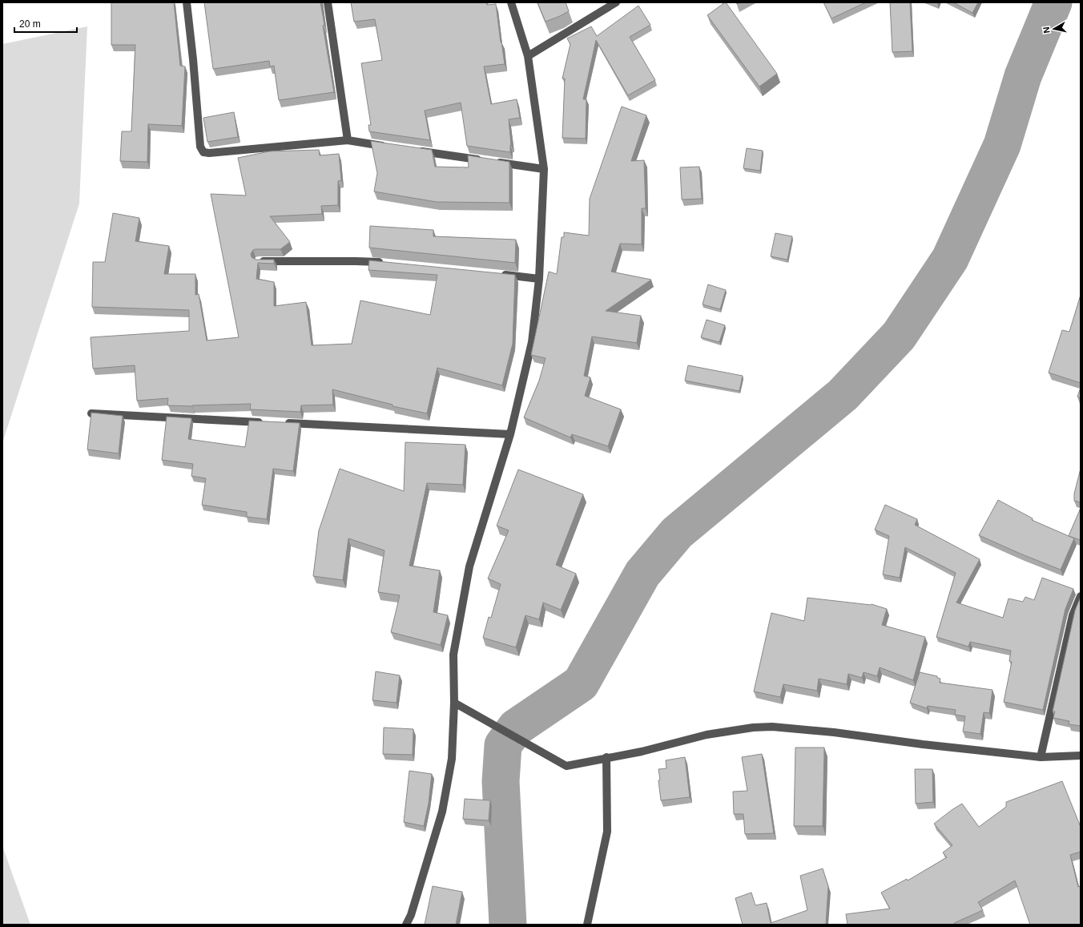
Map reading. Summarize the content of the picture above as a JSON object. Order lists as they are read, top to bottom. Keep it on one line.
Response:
{"scale_bar":"20 m","north":"left"}
